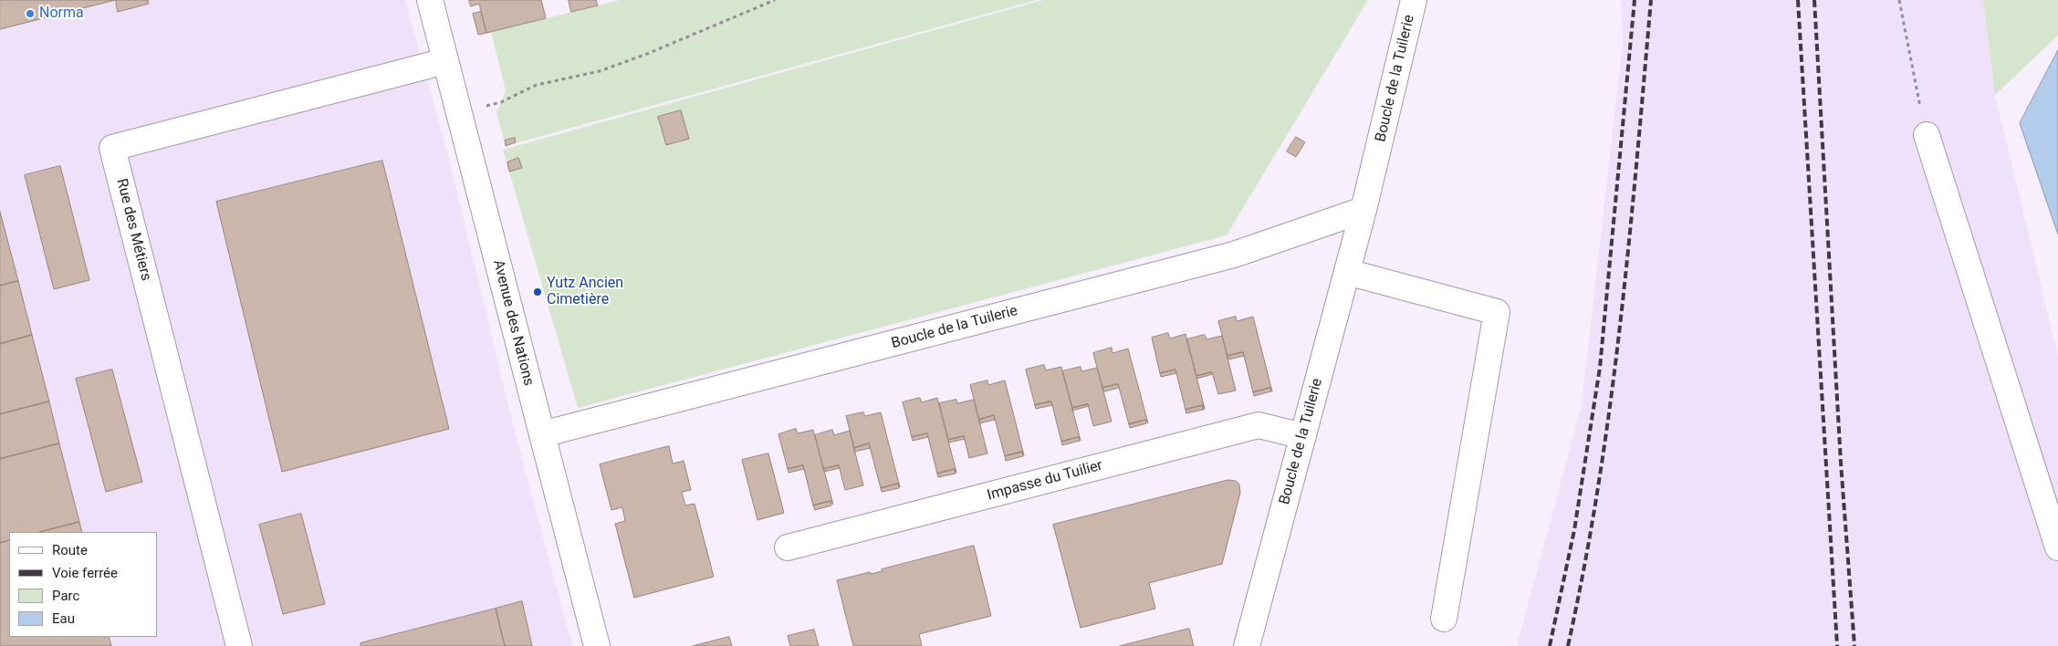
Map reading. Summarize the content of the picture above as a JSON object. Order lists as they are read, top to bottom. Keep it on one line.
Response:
{"streets":{"street":["Boucle de la Tuilerie","Rue des Métiers","Avenue des Nations","Impasse du Tuilier"]},"crossings":[["Boucle de la Tuilerie","Avenue des Nations"],["Boucle de la Tuilerie","Impasse du Tuilier"],["Rue des Métiers","Avenue des Nations"]],"places":["Norma","Yutz Ancien Cimetière"],"legend":["Route","Voie ferrée","Parc","Eau"]}
